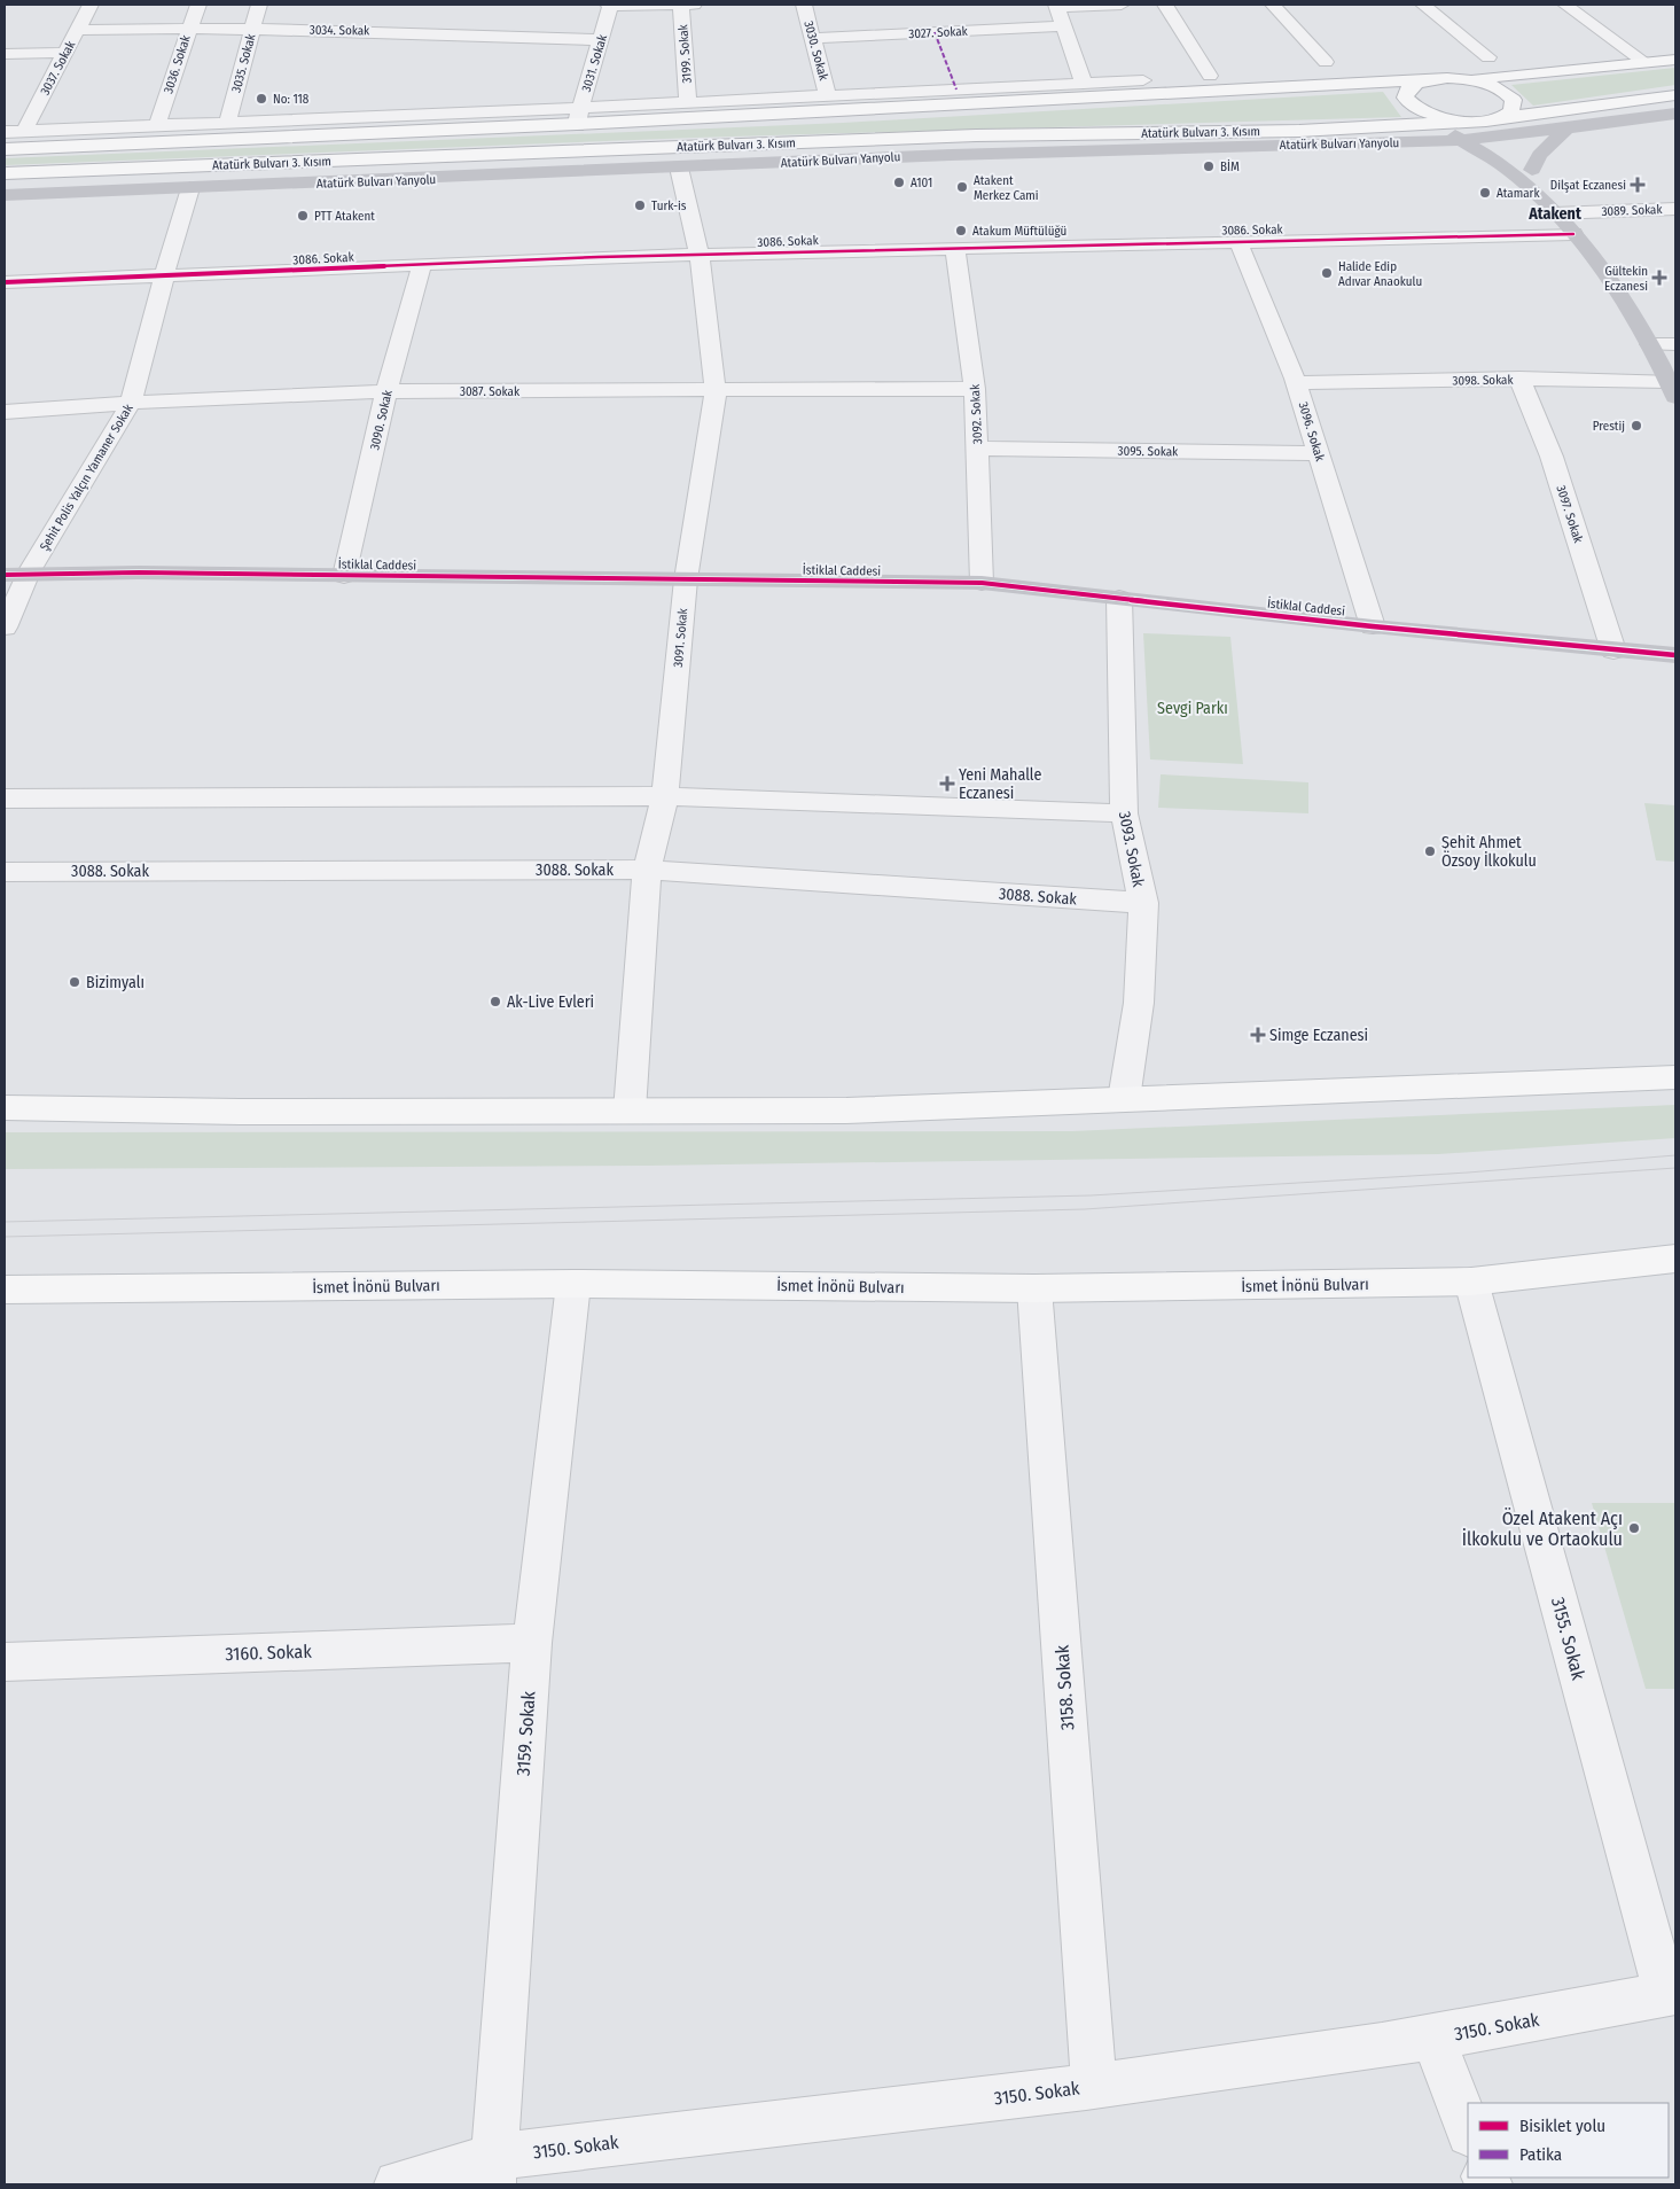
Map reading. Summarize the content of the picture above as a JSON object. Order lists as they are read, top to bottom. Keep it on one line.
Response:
{"streets":{"main road":["Atatürk Bulvarı 3. Kısım","İsmet İnönü Bulvarı"],"street":["3034. Sokak","3027. Sokak","3030. Sokak","3199. Sokak","3035. Sokak","3031. Sokak","3036. Sokak","3037. Sokak","Atatürk Bulvarı Yanyolu","3089. Sokak","3086. Sokak","3098. Sokak","3087. Sokak","3092. Sokak","3090. Sokak","3096. Sokak","3095. Sokak","Şehit Polis Yalçın Yamaner Sokak","3097. Sokak","İstiklal Caddesi","3091. Sokak","3093. Sokak","3088. Sokak","3155. Sokak","3160. Sokak","3158. Sokak","3159. Sokak","3150. Sokak"]},"crossings":[["3034. Sokak","3035. Sokak"],["3034. Sokak","3031. Sokak"],["3034. Sokak","3036. Sokak"],["3034. Sokak","3037. Sokak"],["3027. Sokak","3030. Sokak"],["3031. Sokak","Atatürk Bulvarı 3. Kısım"],["Atatürk Bulvarı Yanyolu","Şehit Polis Yalçın Yamaner Sokak"],["Atatürk Bulvarı Yanyolu","3091. Sokak"],["3086. Sokak","3092. Sokak"],["3086. Sokak","3090. Sokak"],["3086. Sokak","3096. Sokak"],["3086. Sokak","Şehit Polis Yalçın Yamaner Sokak"],["3086. Sokak","3091. Sokak"],["3098. Sokak","3096. Sokak"],["3098. Sokak","3097. Sokak"],["3087. Sokak","3092. Sokak"],["3087. Sokak","3090. Sokak"],["3087. Sokak","Şehit Polis Yalçın Yamaner Sokak"],["3087. Sokak","3091. Sokak"],["3092. Sokak","3095. Sokak"],["3092. Sokak","İstiklal Caddesi"],["3090. Sokak","İstiklal Caddesi"],["3096. Sokak","3095. Sokak"],["3096. Sokak","İstiklal Caddesi"],["Şehit Polis Yalçın Yamaner Sokak","İstiklal Caddesi"],["3097. Sokak","İstiklal Caddesi"],["İstiklal Caddesi","3091. Sokak"],["İstiklal Caddesi","3093. Sokak"],["3091. Sokak","3088. Sokak"],["3093. Sokak","3088. Sokak"],["İsmet İnönü Bulvarı","3155. Sokak"],["İsmet İnönü Bulvarı","3158. Sokak"],["İsmet İnönü Bulvarı","3159. Sokak"],["3155. Sokak","3150. Sokak"],["3160. Sokak","3159. Sokak"],["3158. Sokak","3150. Sokak"],["3159. Sokak","3150. Sokak"]],"districts":["Atakent"],"parks":["Sevgi Parkı"],"places":{"other":["No: 118","BİM","A101","Atakent Merkez Cami","Atamark","Turk-is","PTT Atakent","Atakum Müftülüğü","Halide Edip Adıvar Anaokulu","Prestij","Şehit Ahmet Özsoy İlkokulu","Bizimyalı","Ak-Live Evleri","Özel Atakent Açı İlkokulu ve Ortaokulu"],"health":["Dilşat Eczanesi","Gültekin Eczanesi","Yeni Mahalle Eczanesi","Simge Eczanesi"]},"legend":["Bisiklet yolu","Patika"]}
